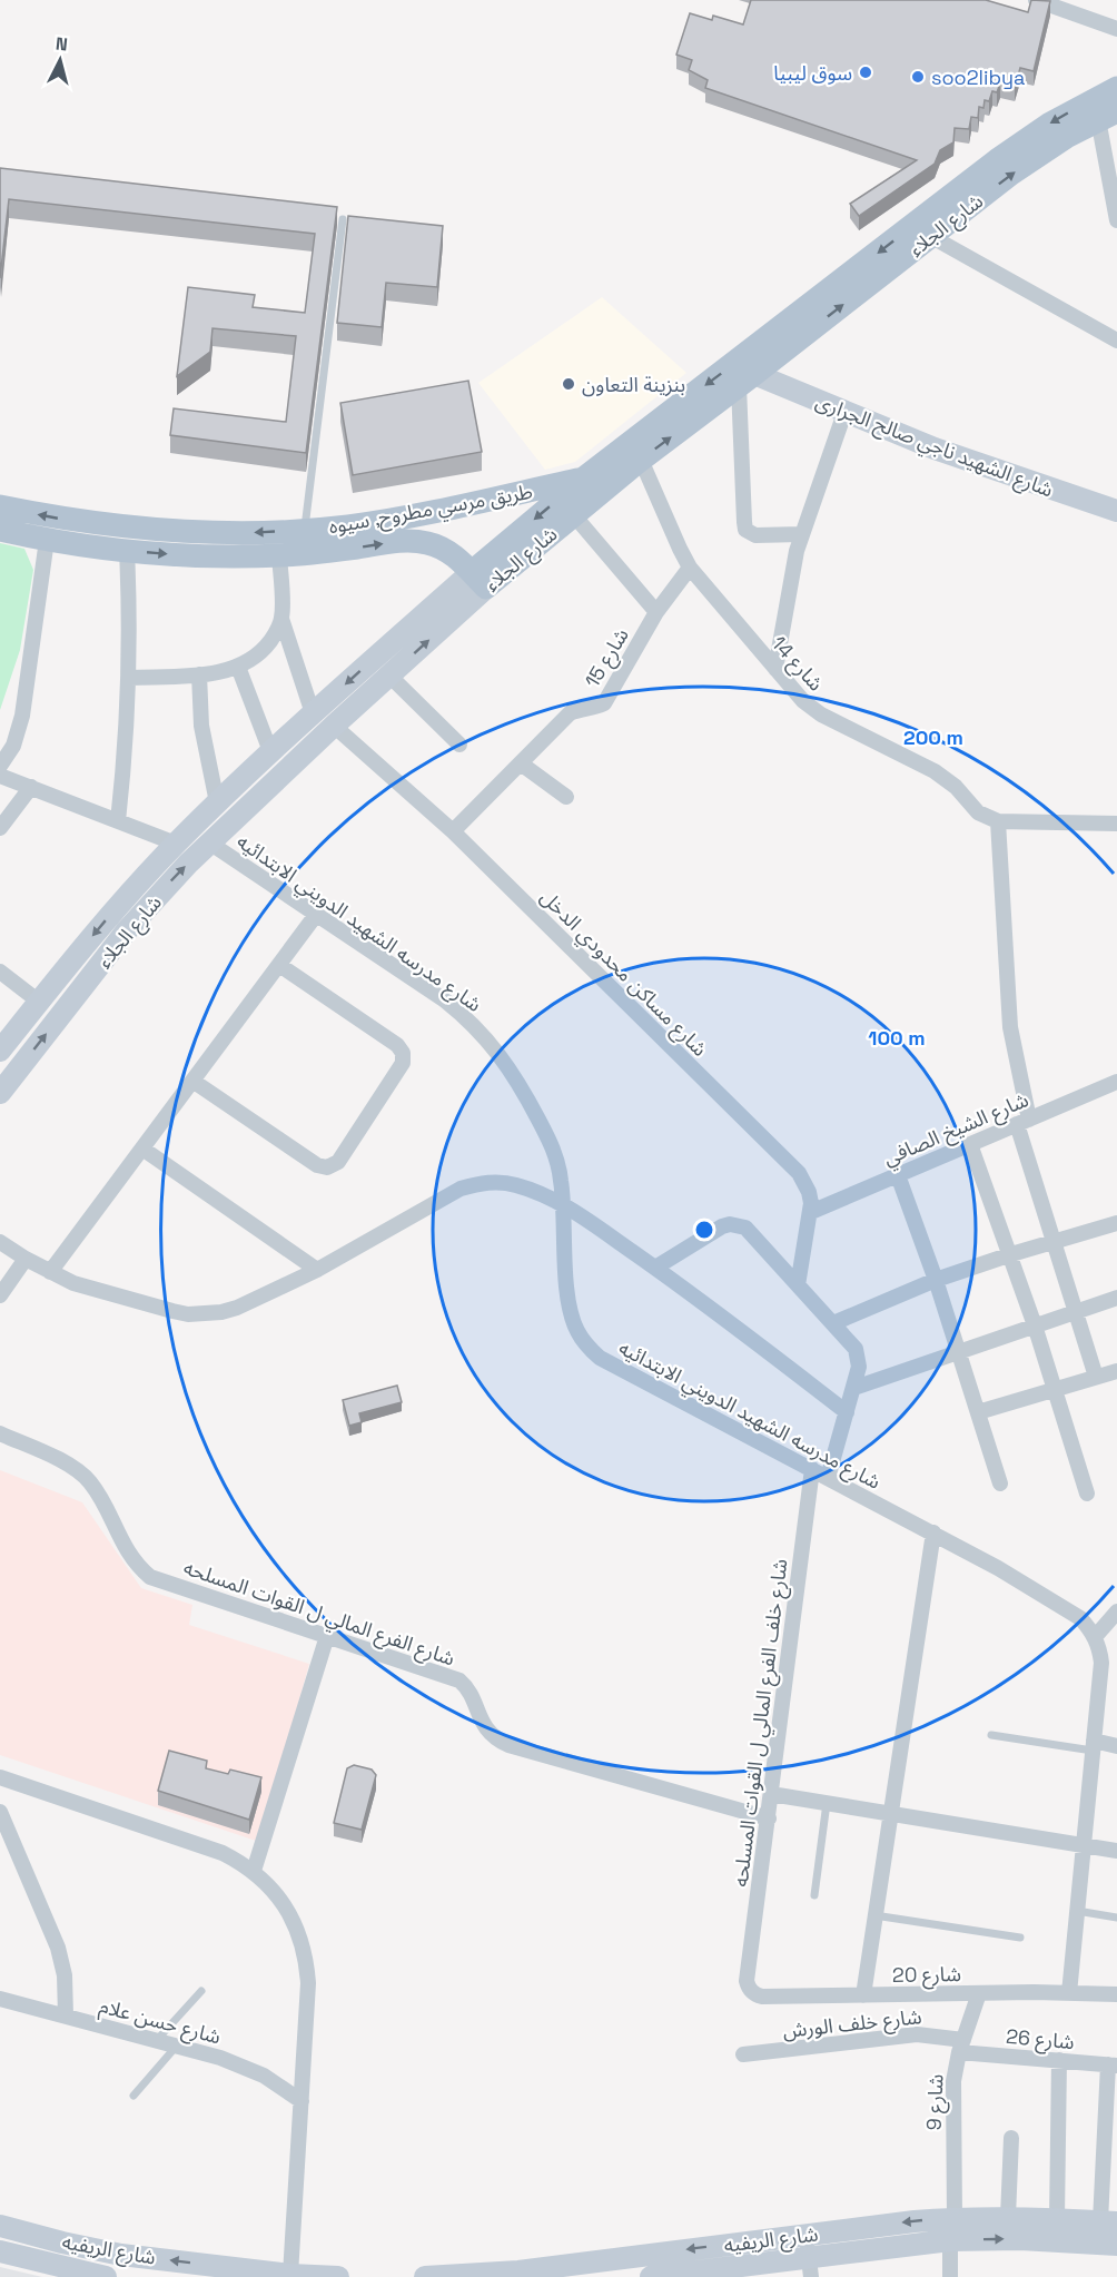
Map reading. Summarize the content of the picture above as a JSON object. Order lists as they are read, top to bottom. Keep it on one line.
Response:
{"streets":{"main road":["شارع الجلاء","طريق مرسي مطروح, سيوه"],"street":["شارع الشهيد ناجي صالح الجرارى","شارع 15","شارع 14","شارع مدرسه الشهيد الدويني الابتدائيه","شارع مساكن محدودي الدخل","شارع الشيخ الصافي","شارع الفرع المالي ل القوات المسلحه","شارع خلف الفرع المالي ل القوات المسلحه","شارع 20","شارع حسن علام","شارع خلف الورش","شارع 26","شارع 9","شارع الريفيه"]},"crossings":[["شارع الجلاء","شارع الشهيد ناجي صالح الجرارى"],["شارع الجلاء","طريق مرسي مطروح, سيوه"],["شارع الجلاء","شارع 14"],["شارع الجلاء","شارع مدرسه الشهيد الدويني الابتدائيه"],["شارع الجلاء","شارع مساكن محدودي الدخل"],["شارع 15","شارع 14"],["شارع 15","شارع مساكن محدودي الدخل"],["شارع مدرسه الشهيد الدويني الابتدائيه","شارع خلف الفرع المالي ل القوات المسلحه"],["شارع مساكن محدودي الدخل","شارع الشيخ الصافي"],["شارع الفرع المالي ل القوات المسلحه","شارع خلف الفرع المالي ل القوات المسلحه"],["شارع خلف الفرع المالي ل القوات المسلحه","شارع 20"],["شارع 20","شارع 9"],["شارع خلف الورش","شارع 26"],["شارع خلف الورش","شارع 9"],["شارع 26","شارع 9"],["شارع 9","شارع الريفيه"]],"places":["سوق ليبيا","soo2libya","بنزينة التعاون"],"north":"top","rings":["200 m","100 m"]}
